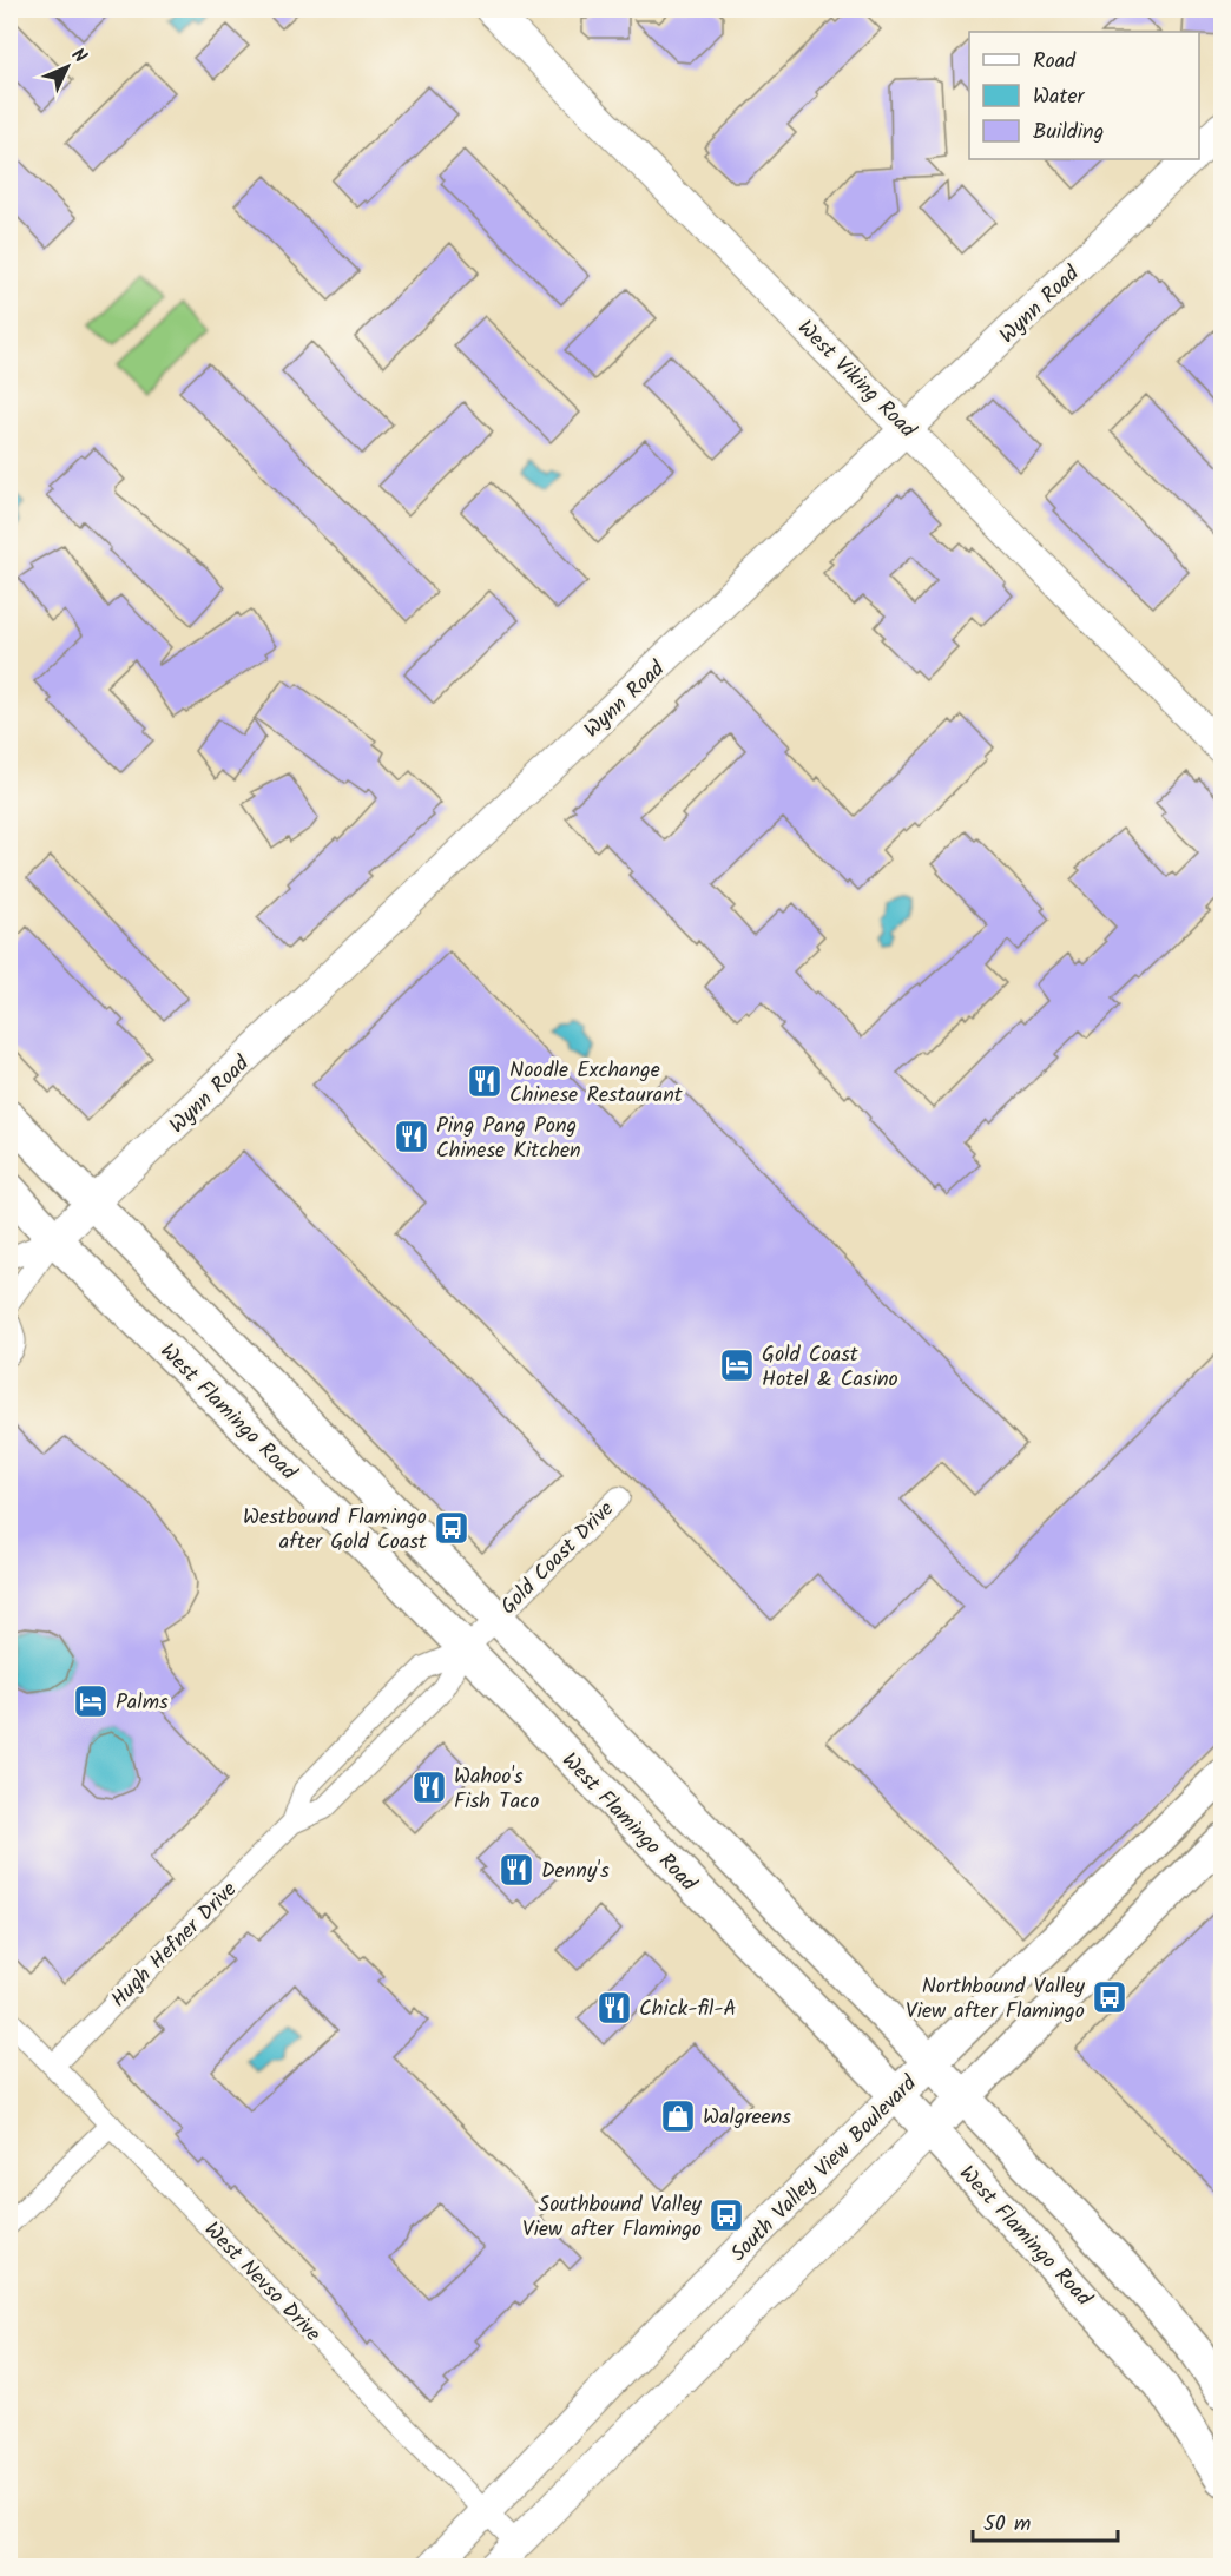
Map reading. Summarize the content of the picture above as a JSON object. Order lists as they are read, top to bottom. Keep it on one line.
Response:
{"streets":{"main road":["West Flamingo Road","South Valley View Boulevard"],"street":["Wynn Road","West Viking Road","Gold Coast Drive","Hugh Hefner Drive","West Nevso Drive"]},"crossings":[["Wynn Road","West Viking Road"],["Wynn Road","West Flamingo Road"],["West Flamingo Road","Gold Coast Drive"],["West Flamingo Road","Hugh Hefner Drive"],["West Flamingo Road","South Valley View Boulevard"],["Gold Coast Drive","Hugh Hefner Drive"],["Hugh Hefner Drive","West Nevso Drive"],["South Valley View Boulevard","West Nevso Drive"]],"places":{"restaurant":["Noodle Exchange Chinese Restaurant","Ping Pang Pong Chinese Kitchen","Wahoo's Fish Taco","Denny's","Chick-fil-A"],"hotel":["Gold Coast Hotel & Casino","Palms"],"bus stop":["Westbound Flamingo after Gold Coast","Northbound Valley View after Flamingo","Southbound Valley View after Flamingo"],"shop":["Walgreens"]},"legend":["Road","Water","Building"],"scale_bar":"50 m","north":"top right"}
